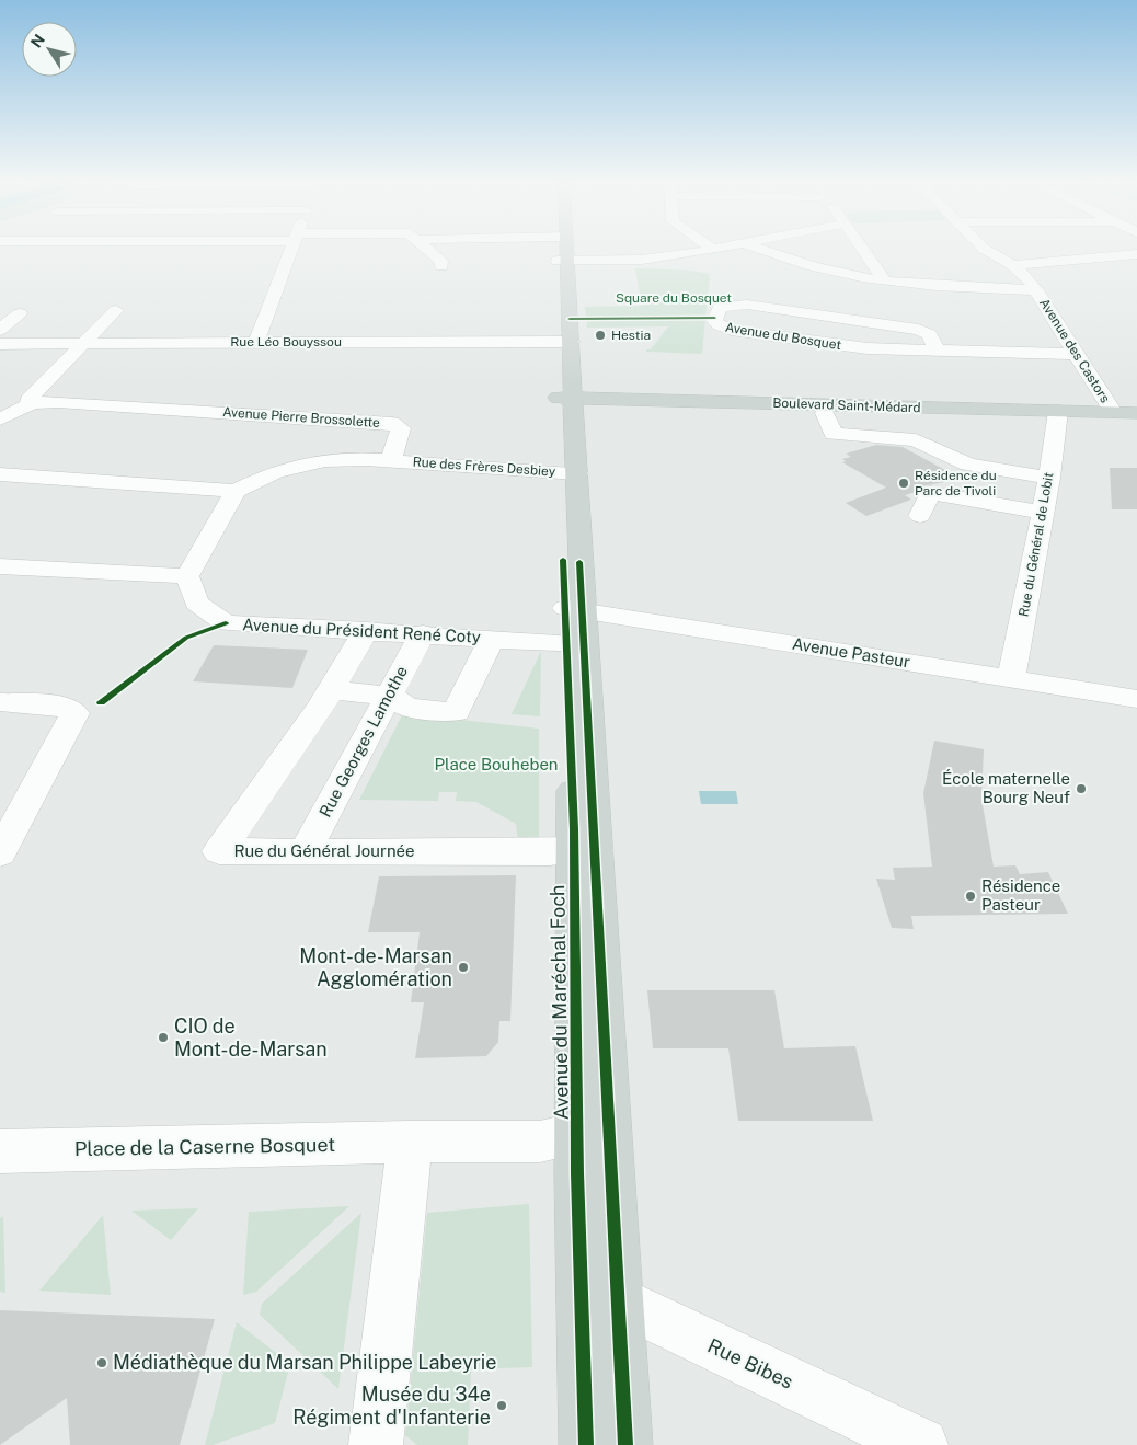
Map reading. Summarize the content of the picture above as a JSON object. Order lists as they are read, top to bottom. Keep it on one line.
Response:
{"streets":{"main road":["Boulevard Saint-Médard"],"street":["Avenue du Bosquet","Rue Léo Bouyssou","Avenue des Castors","Avenue Pierre Brossolette","Rue des Frères Desbiey","Rue du Général de Lobit","Avenue du Président René Coty","Avenue Pasteur","Rue Georges Lamothe","Rue du Général Journée","Place de la Caserne Bosquet","Rue Bibes"],"cycle path":["Avenue du Maréchal Foch"]},"crossings":[["Avenue du Bosquet","Avenue des Castors"],["Avenue des Castors","Boulevard Saint-Médard"],["Boulevard Saint-Médard","Rue du Général de Lobit"],["Avenue Pierre Brossolette","Rue des Frères Desbiey"],["Rue du Général de Lobit","Avenue Pasteur"],["Avenue du Président René Coty","Avenue Pasteur"],["Avenue du Président René Coty","Rue Georges Lamothe"],["Avenue du Président René Coty","Rue du Général Journée"],["Rue Georges Lamothe","Rue du Général Journée"]],"parks":["Square du Bosquet","Place Bouheben"],"places":["Hestia","Résidence du Parc de Tivoli","École maternelle Bourg Neuf","Résidence Pasteur","Mont-de-Marsan Agglomération","CIO de Mont-de-Marsan","Médiathèque du Marsan Philippe Labeyrie","Musée du 34e Régiment d'Infanterie"],"north":"top left"}
